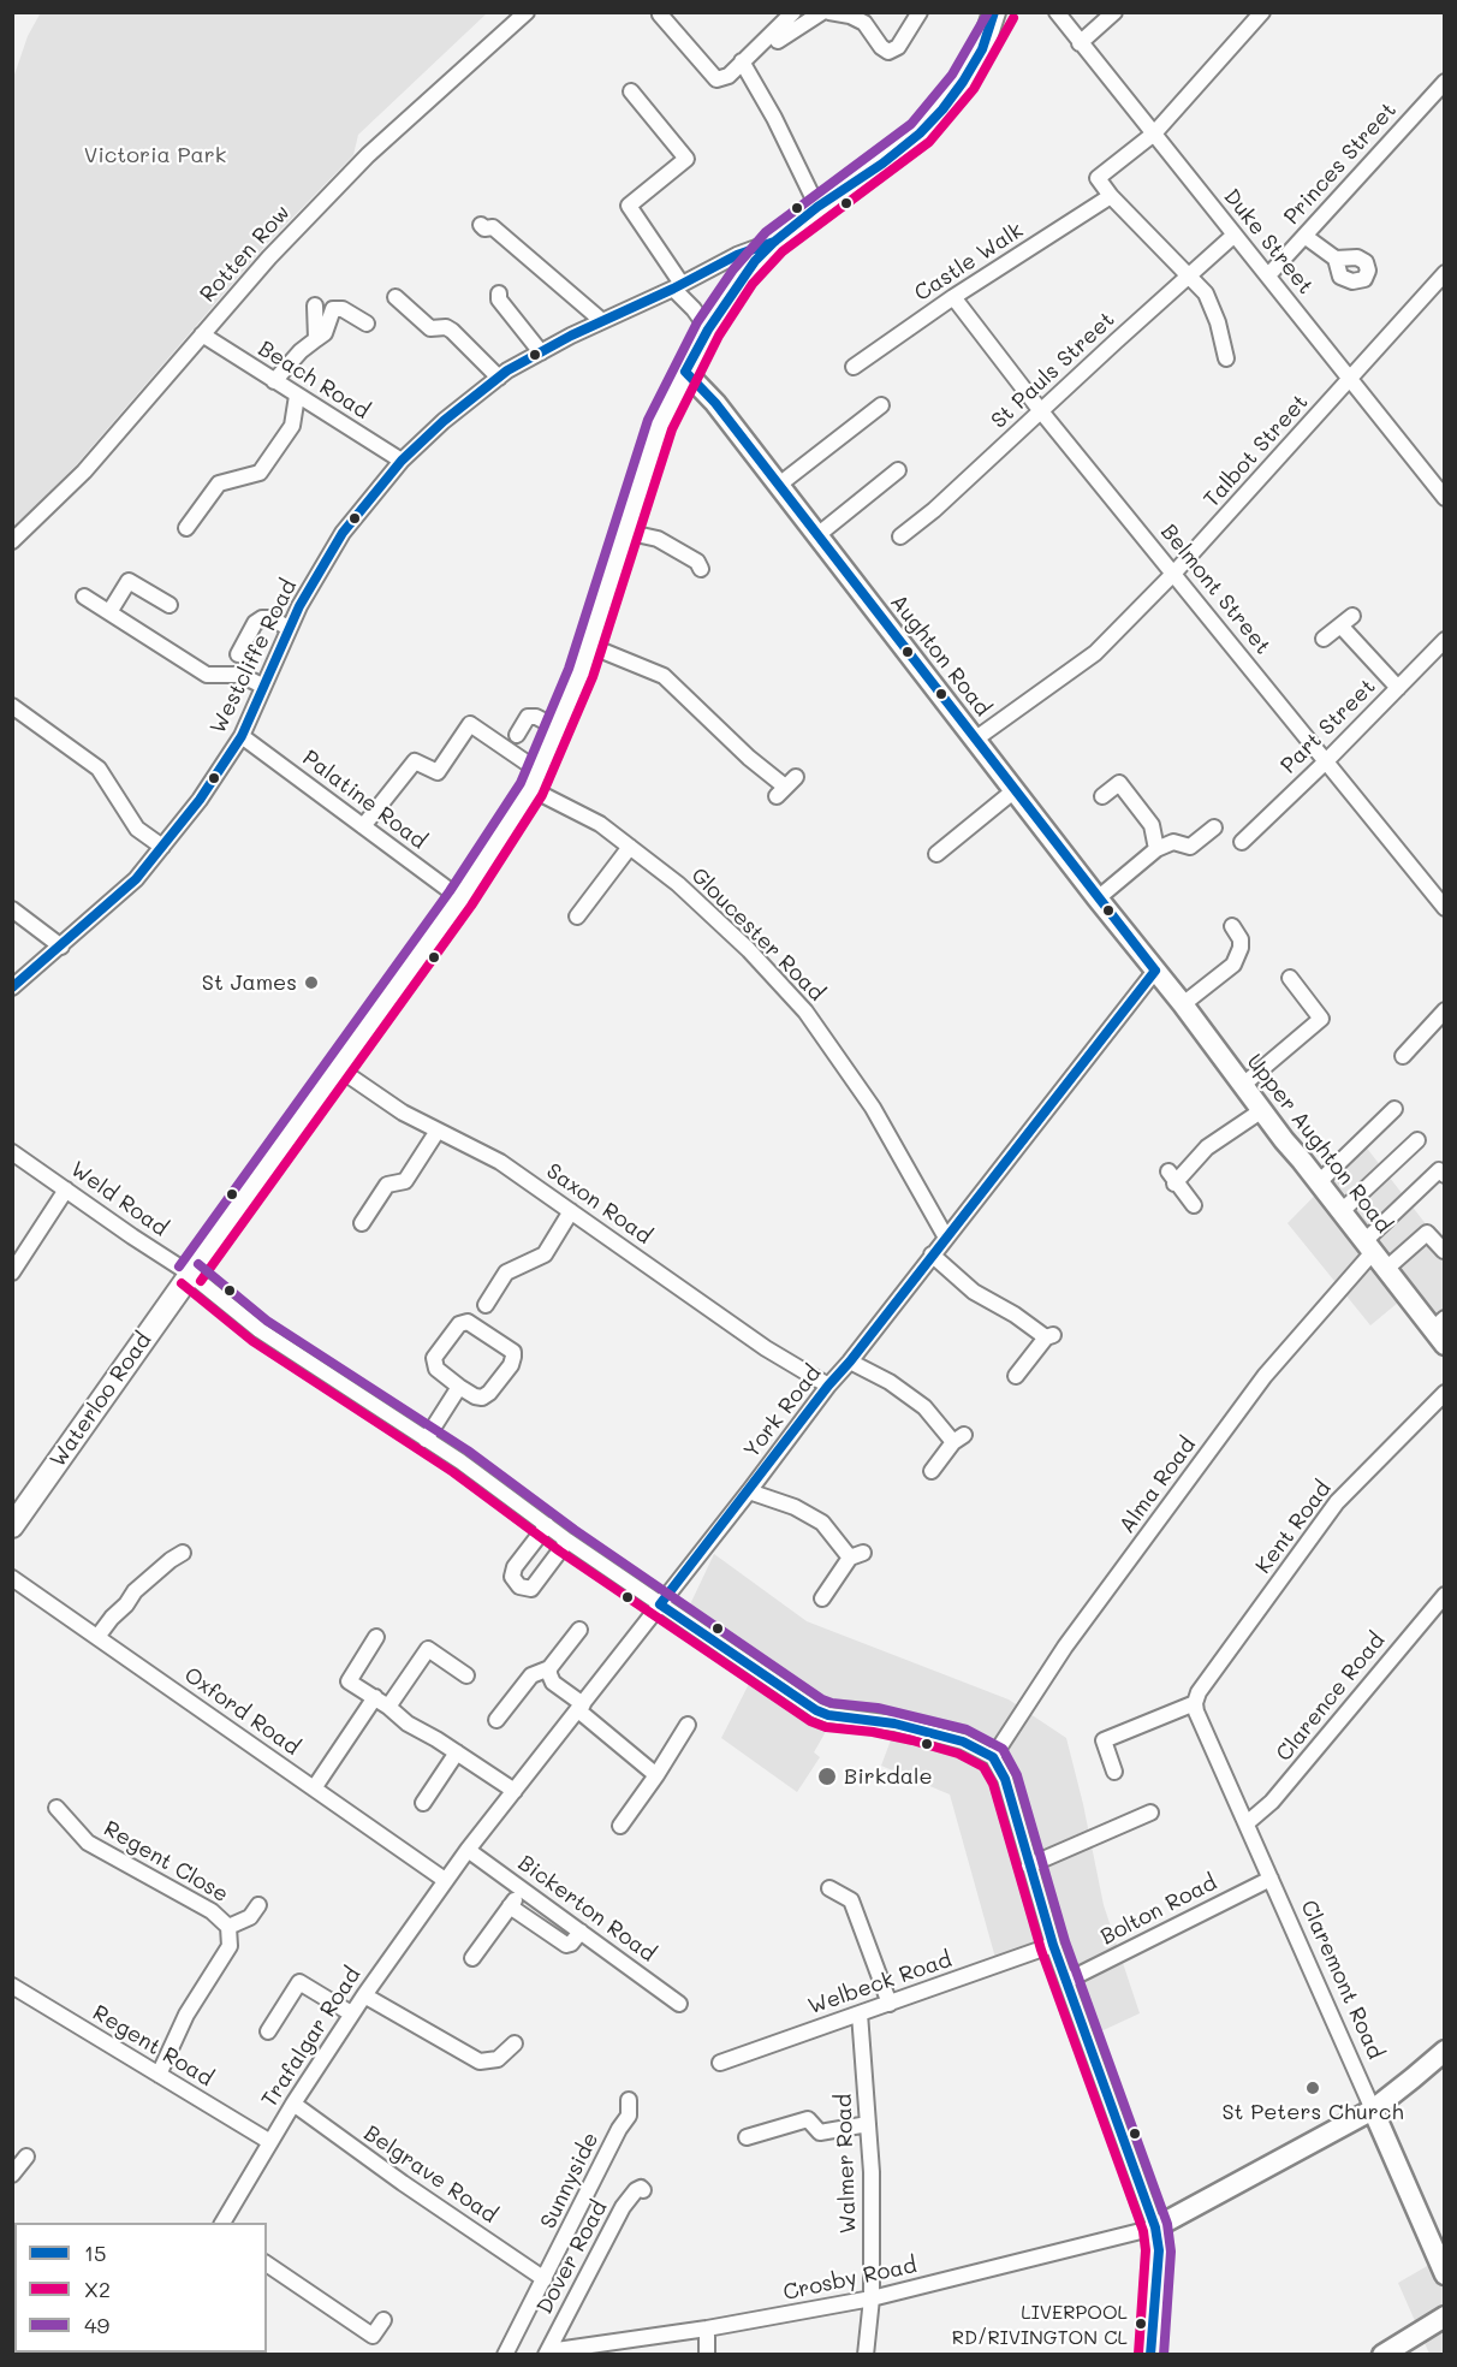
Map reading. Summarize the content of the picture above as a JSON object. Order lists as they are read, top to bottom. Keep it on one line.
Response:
{"streets":{"highway":["Waterloo Road"],"main road":["Aughton Road","Upper Aughton Road","Claremont Road"],"street":["Princes Street","Duke Street","Rotten Row","Castle Walk","St Pauls Street","Beach Road","Talbot Street","Belmont Street","Westcliffe Road","Part Street","Palatine Road","Gloucester Road","Weld Road","Saxon Road","York Road","Alma Road","Kent Road","Clarence Road","Oxford Road","Regent Close","Bickerton Road","Bolton Road","Welbeck Road","Trafalgar Road","Regent Road","Walmer Road","Belgrave Road","Sunnyside","Dover Road","Crosby Road"]},"crossings":[["Princes Street","Duke Street"],["Duke Street","St Pauls Street"],["Duke Street","Talbot Street"],["Rotten Row","Beach Road"],["Castle Walk","Belmont Street"],["St Pauls Street","Belmont Street"],["Beach Road","Westcliffe Road"],["Talbot Street","Belmont Street"],["Talbot Street","Aughton Road"],["Belmont Street","Part Street"],["Aughton Road","Upper Aughton Road"],["Aughton Road","Waterloo Road"],["Aughton Road","York Road"],["Westcliffe Road","Palatine Road"],["Westcliffe Road","Waterloo Road"],["Palatine Road","Gloucester Road"],["Palatine Road","Waterloo Road"],["Gloucester Road","Waterloo Road"],["Gloucester Road","York Road"],["Upper Aughton Road","York Road"],["Upper Aughton Road","Alma Road"],["Weld Road","Waterloo Road"],["Weld Road","York Road"],["Weld Road","Alma Road"],["Saxon Road","Waterloo Road"],["Saxon Road","York Road"],["York Road","Oxford Road"],["York Road","Bickerton Road"],["York Road","Trafalgar Road"],["Kent Road","Claremont Road"],["Clarence Road","Claremont Road"],["Oxford Road","Trafalgar Road"],["Regent Close","Regent Road"],["Bolton Road","Claremont Road"],["Welbeck Road","Walmer Road"],["Trafalgar Road","Regent Road"],["Trafalgar Road","Belgrave Road"],["Walmer Road","Crosby Road"],["Belgrave Road","Sunnyside"],["Dover Road","Crosby Road"]],"parks":["Victoria Park"],"places":["St James","Birkdale","St Peters Church","LIVERPOOL RD/RIVINGTON CL"],"lines":["transit line 15","transit line 49","transit line X2"],"legend":["15","X2","49"]}
